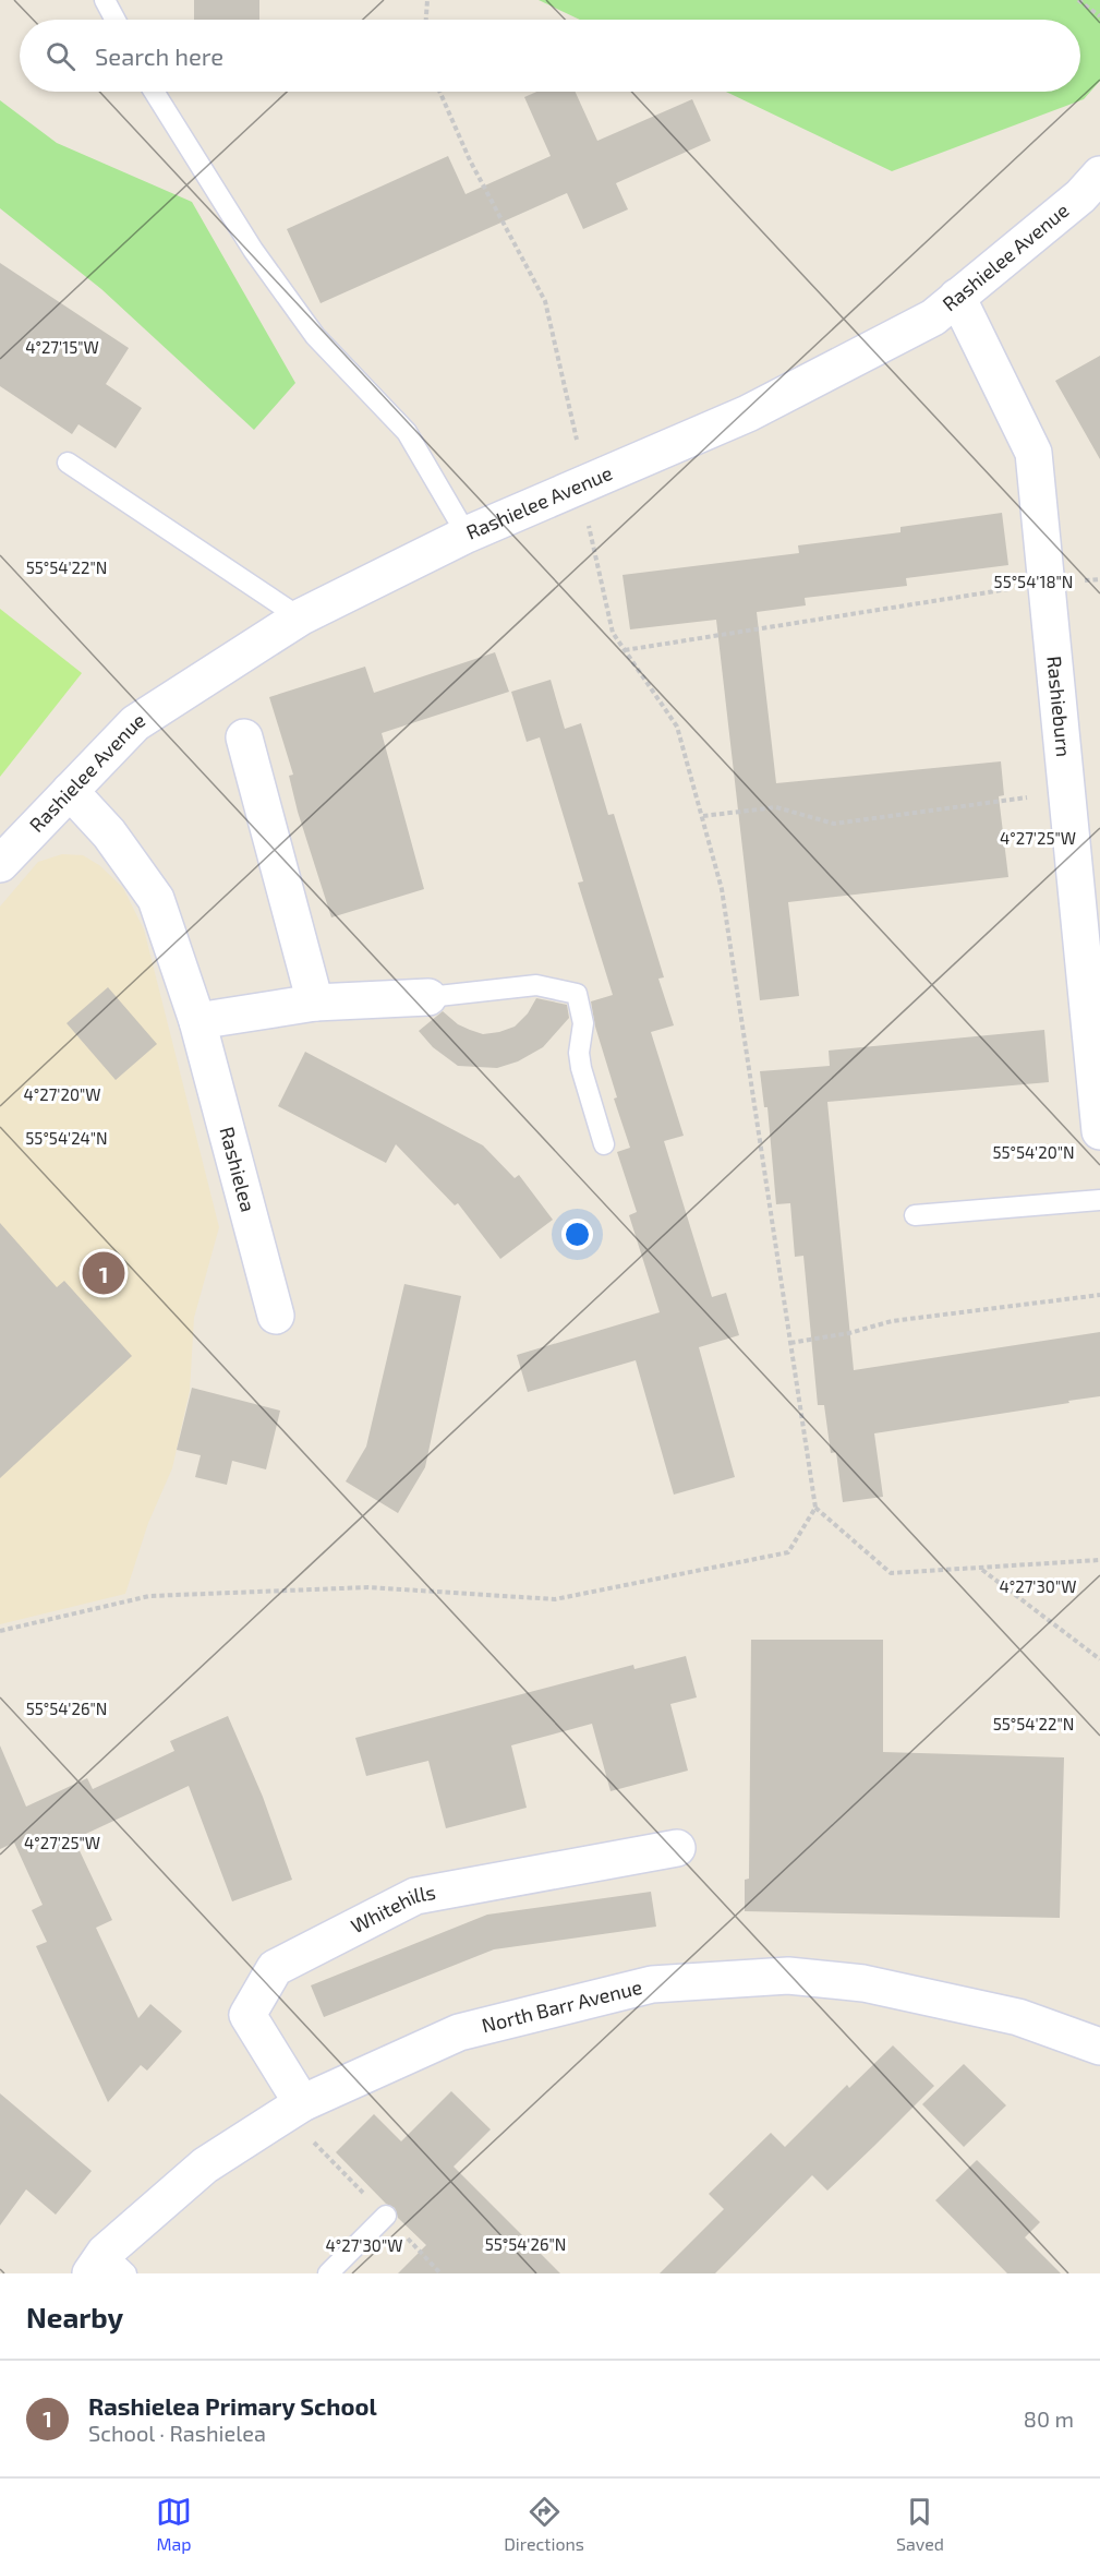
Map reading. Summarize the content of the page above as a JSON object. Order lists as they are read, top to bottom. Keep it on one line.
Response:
{"streets":{"street":["Rashielee Avenue","Rashieburn","Rashielea","Whitehills","North Barr Avenue"]},"crossings":[["Rashielee Avenue","Rashieburn"],["Rashielee Avenue","Rashielea"],["Whitehills","North Barr Avenue"]],"page":{"search":"Search here","pins":"1","heading":"Nearby","list":[{"mark":"1","name":"Rashielea Primary School","note":"School · Rashielea","value":"80 m"}],"nav":["Map","Directions","Saved"]},"coordinates":["4°27'15\"W","55°54'22\"N","55°54'18\"N","4°27'25\"W","4°27'20\"W","55°54'24\"N","55°54'20\"N","4°27'30\"W","55°54'26\"N"]}
